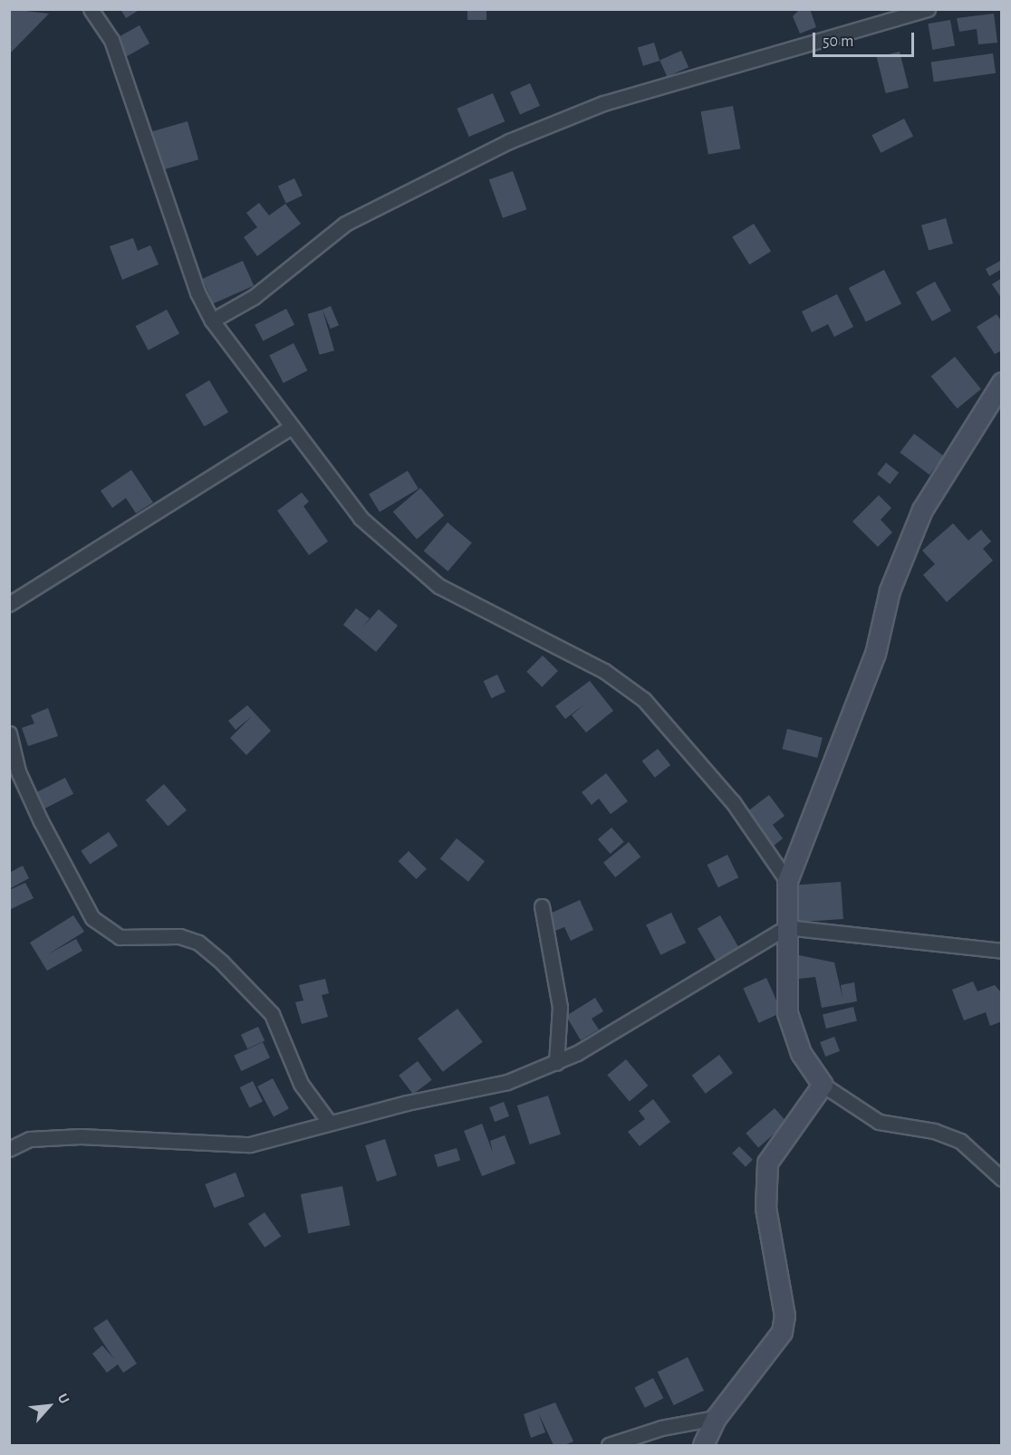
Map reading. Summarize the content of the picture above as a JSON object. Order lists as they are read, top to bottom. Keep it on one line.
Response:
{"scale_bar":"50 m","north":"top right"}
